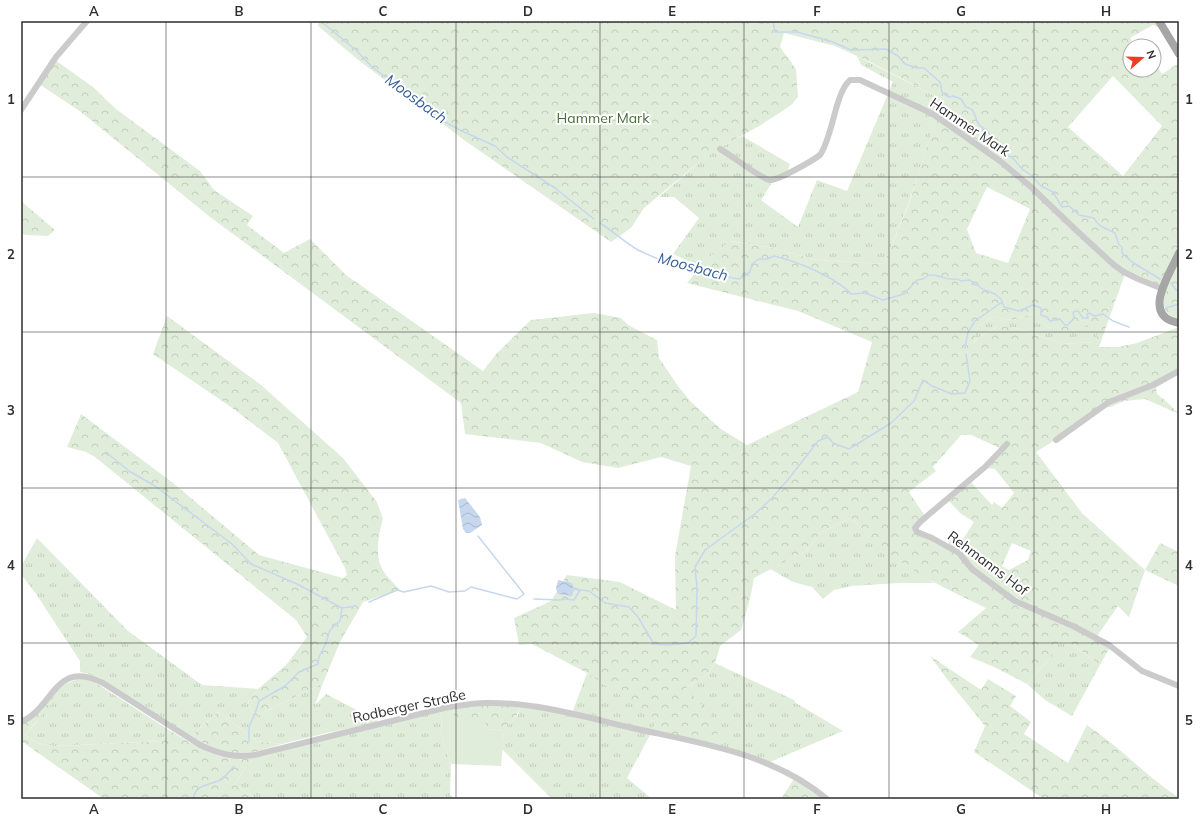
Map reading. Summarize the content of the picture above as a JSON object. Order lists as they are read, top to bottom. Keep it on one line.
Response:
{"streets":{"street":["Hammer Mark","Rehmanns Hof","Rodberger Straße"]},"water":["Moosbach"],"parks":["Hammer Mark"],"north":"right","grid":{"columns":["A","B","C","D","E","F","G","H"],"rows":["1","2","3","4","5"]}}
